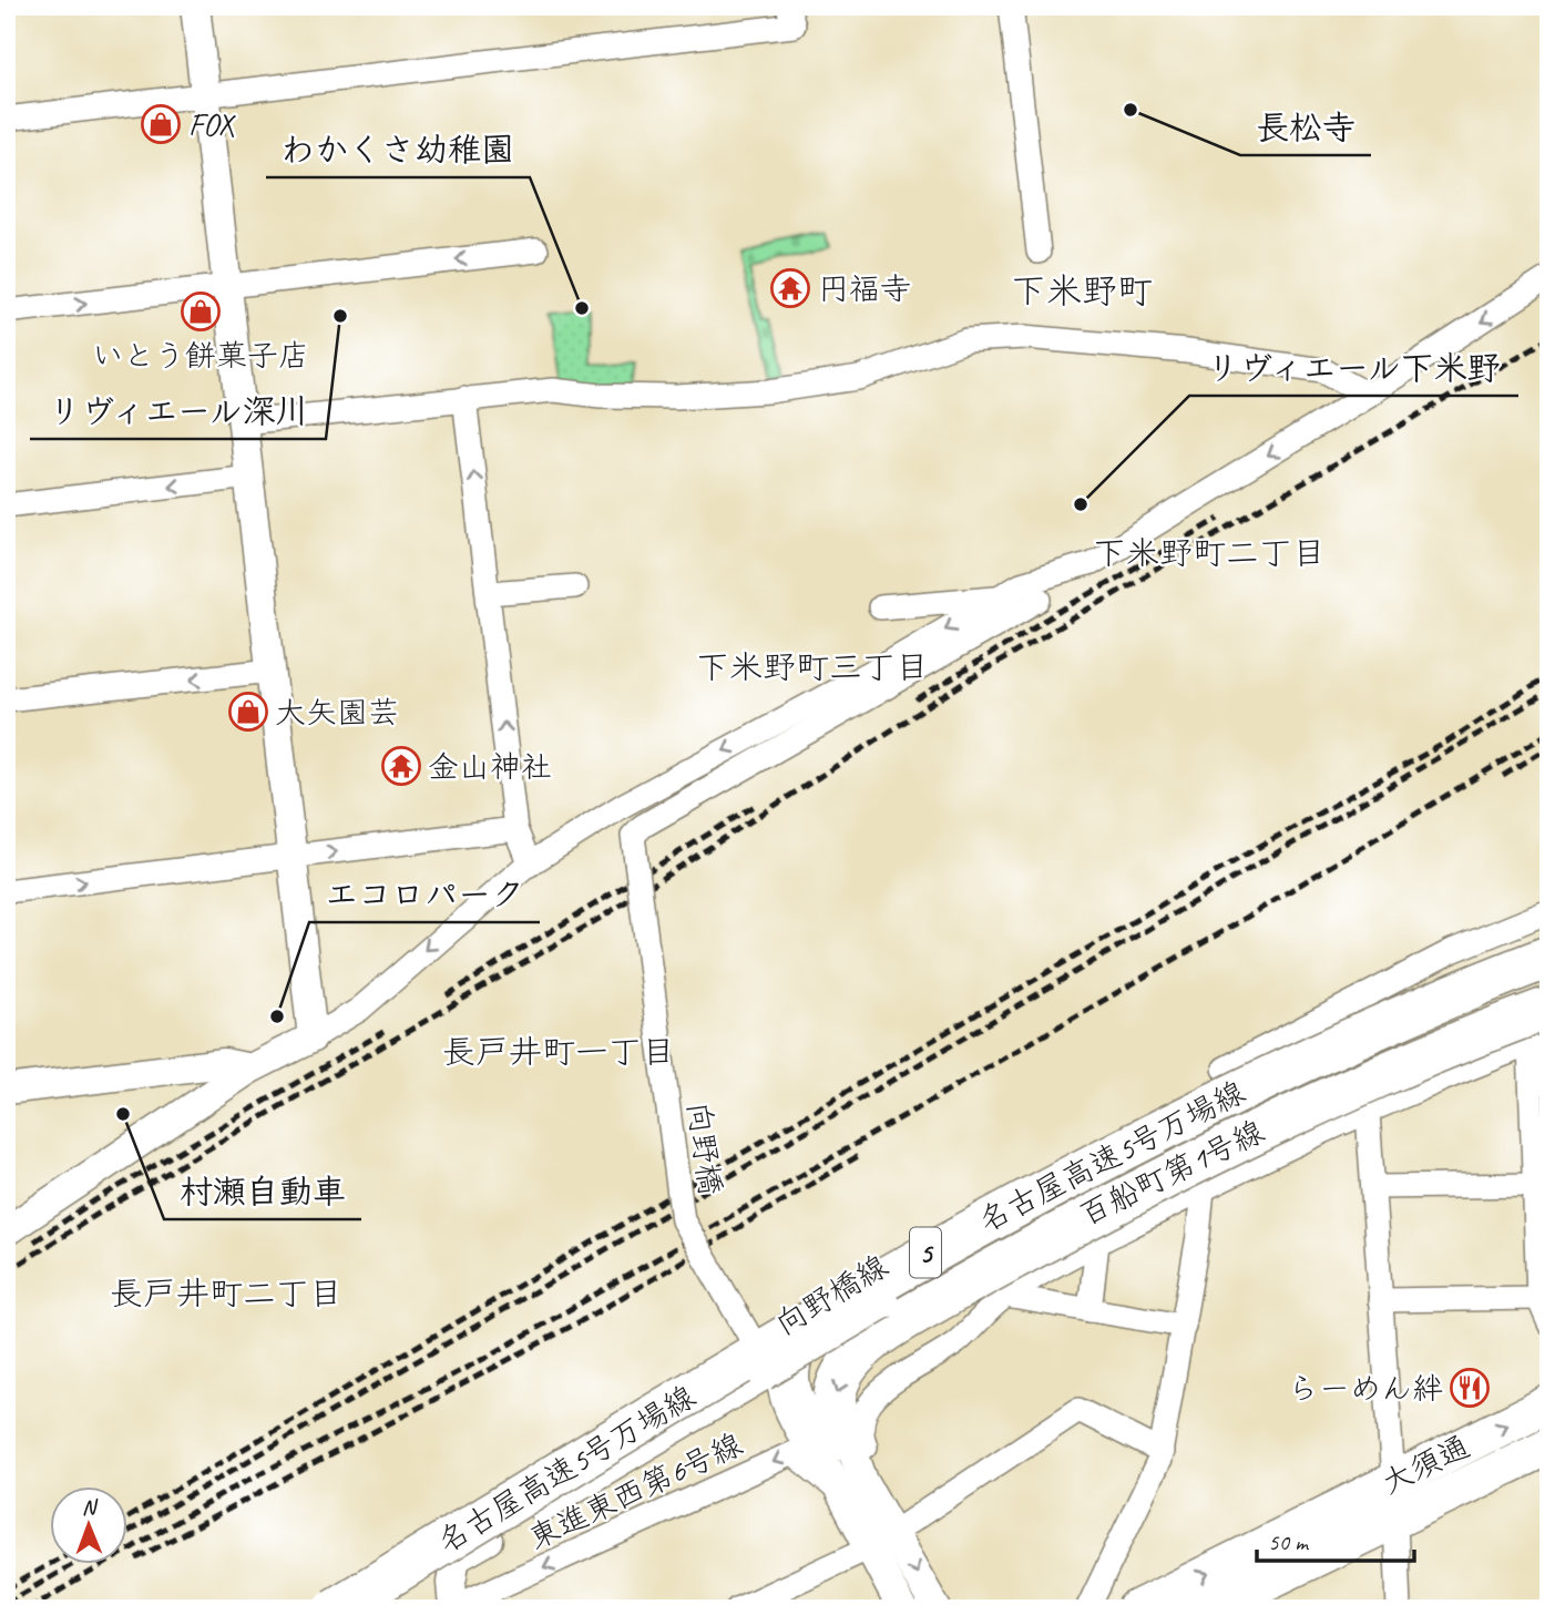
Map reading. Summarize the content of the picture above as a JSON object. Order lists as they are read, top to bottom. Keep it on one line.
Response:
{"streets":{"highway":["名古屋高速5号万場線","5"],"main road":["大須通"],"street":["向野橋","百船町第1号線","向野橋線","東進東西第6号線"]},"crossings":[["向野橋","向野橋線"],["向野橋線","東進東西第6号線"]],"districts":["下米野町","下米野町二丁目","下米野町三丁目","長戸井町一丁目","長戸井町二丁目"],"places":{"other":["長松寺","わかくさ幼稚園","リヴィエール深川","リヴィエール下米野","エコロパーク","村瀬自動車"],"shop":["FOX","いとう餅菓子店","大矢園芸"],"temple":["円福寺","金山神社"],"restaurant":["らーめん絆"]},"scale_bar":"50 m","north":"top"}
